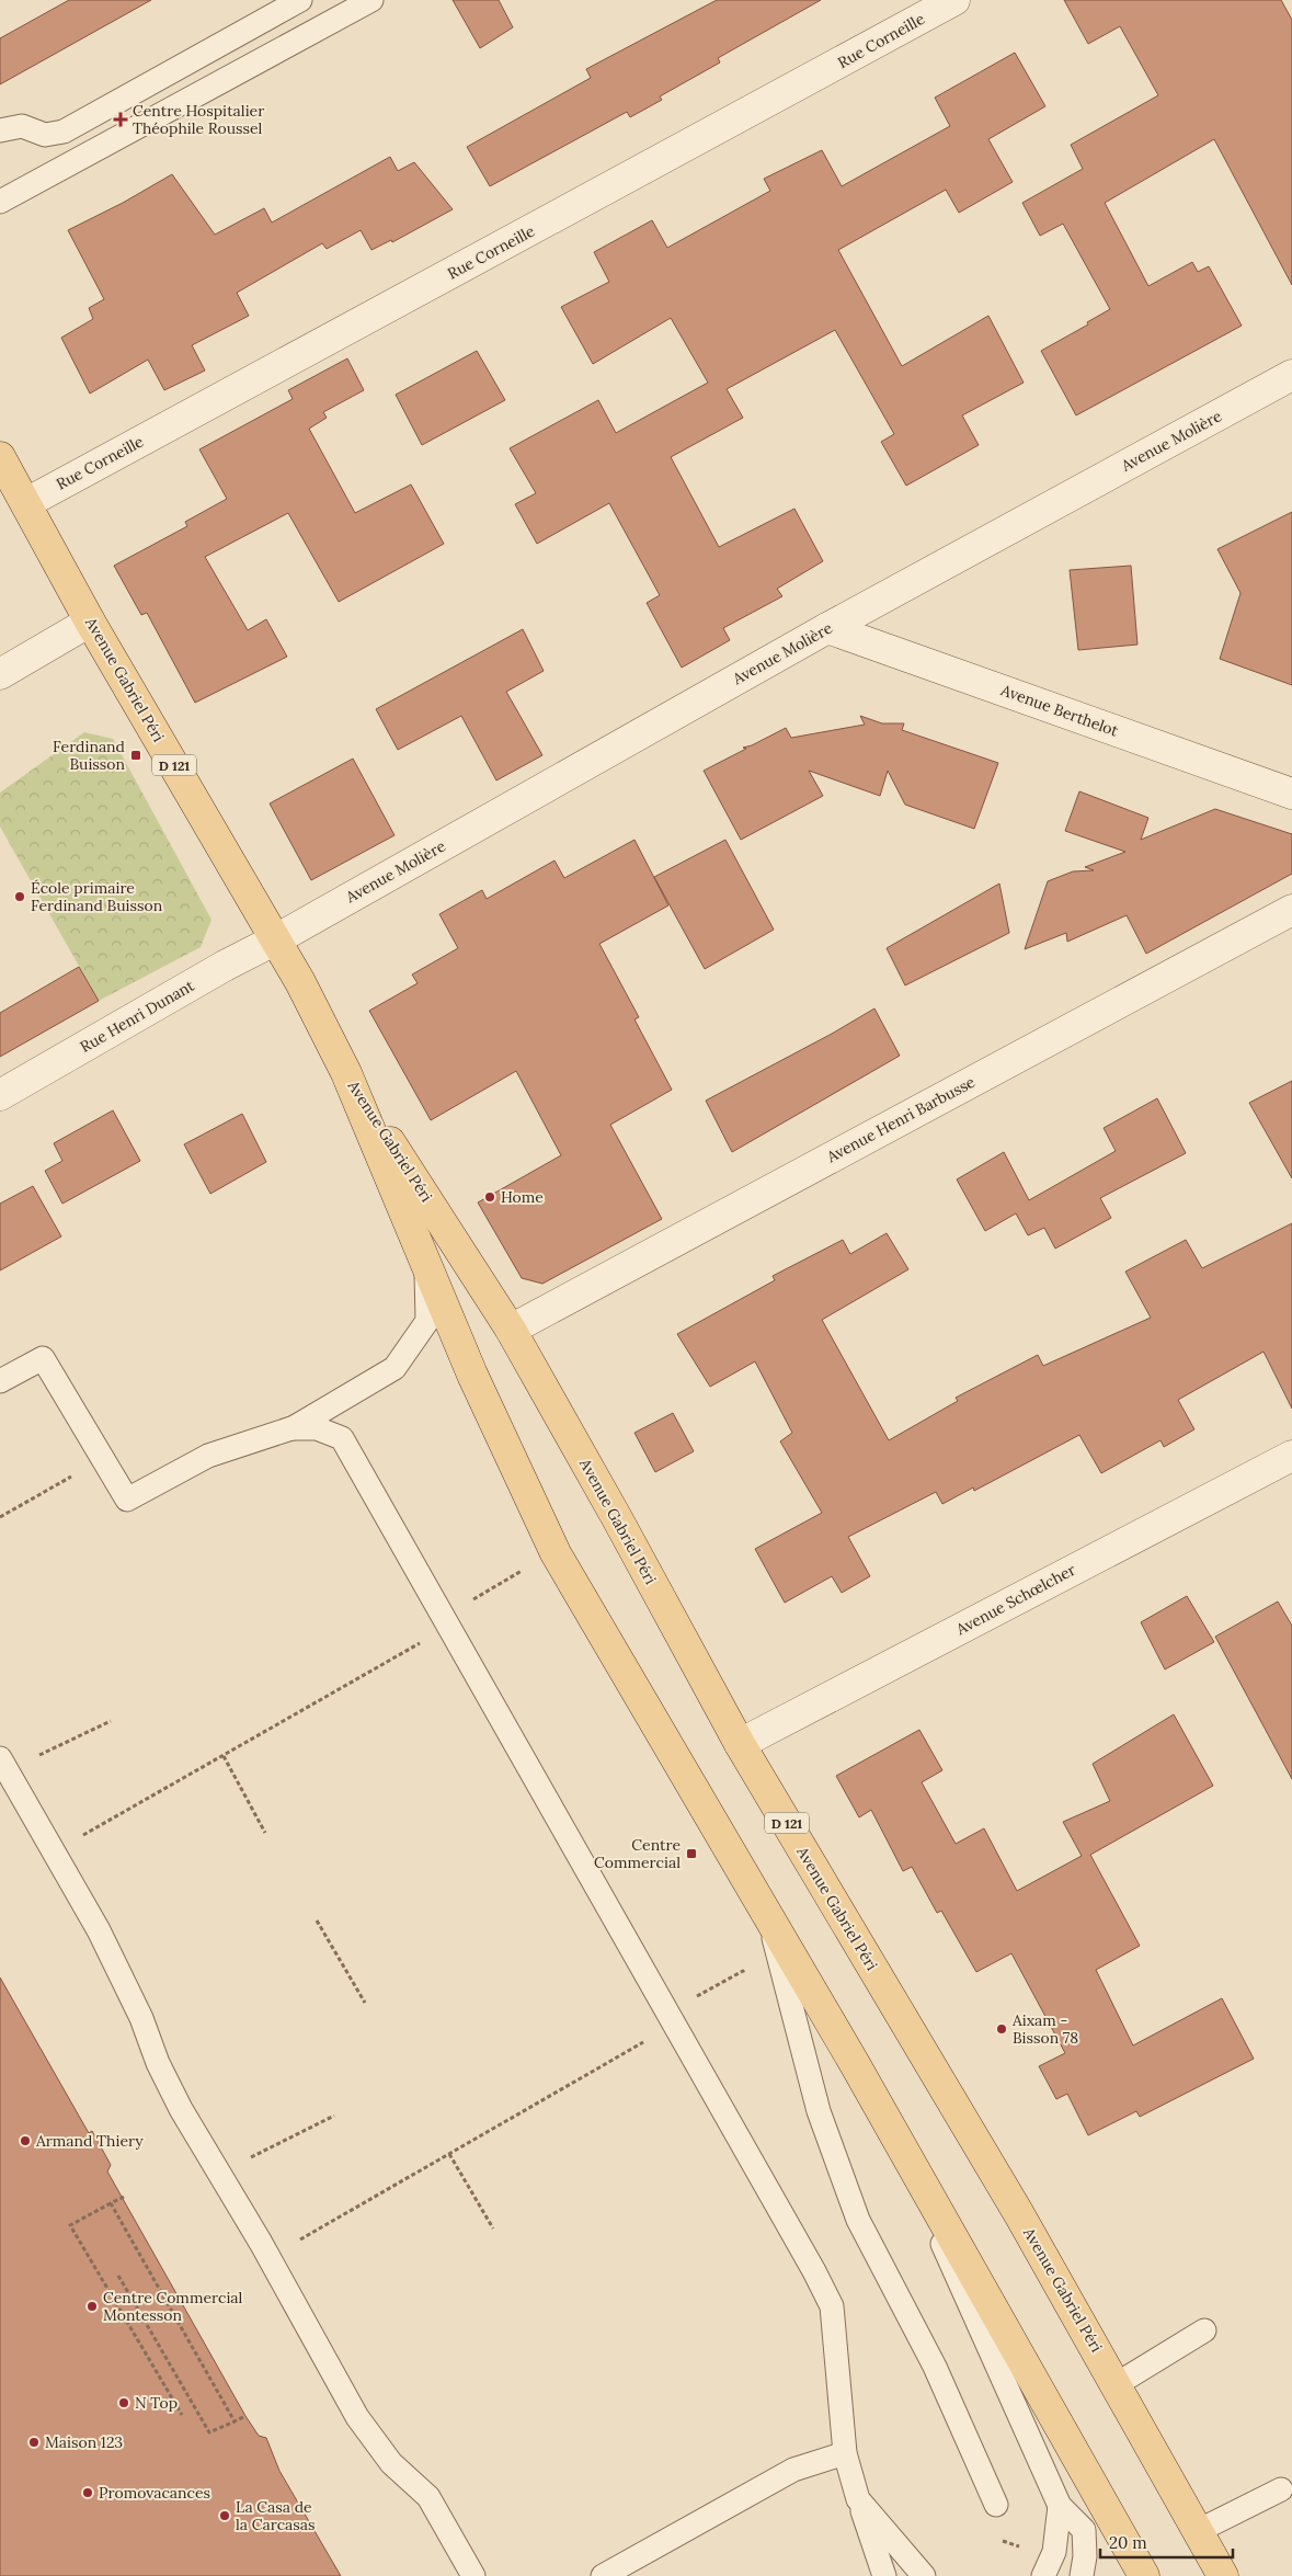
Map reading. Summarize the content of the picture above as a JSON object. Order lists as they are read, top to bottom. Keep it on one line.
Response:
{"streets":{"main road":["Avenue Gabriel Péri","D 121"],"street":["Rue Corneille","Avenue Molière","Avenue Berthelot","Rue Henri Dunant","Avenue Henri Barbusse","Avenue Schœlcher"]},"crossings":[["Rue Corneille","Avenue Gabriel Péri"],["Avenue Molière","Avenue Gabriel Péri"],["Avenue Molière","Avenue Berthelot"],["Avenue Molière","Rue Henri Dunant"],["Avenue Gabriel Péri","Rue Henri Dunant"],["Avenue Gabriel Péri","Avenue Henri Barbusse"],["Avenue Gabriel Péri","Avenue Schœlcher"]],"places":{"health":["Centre Hospitalier Théophile Roussel"],"transit":["Ferdinand Buisson","Centre Commercial"],"other":["École primaire Ferdinand Buisson","Home","Aixam - Bisson 78","Armand Thiery","Centre Commercial Montesson","N Top","Maison 123","Promovacances","La Casa de la Carcasas"]},"scale_bar":"20 m"}
